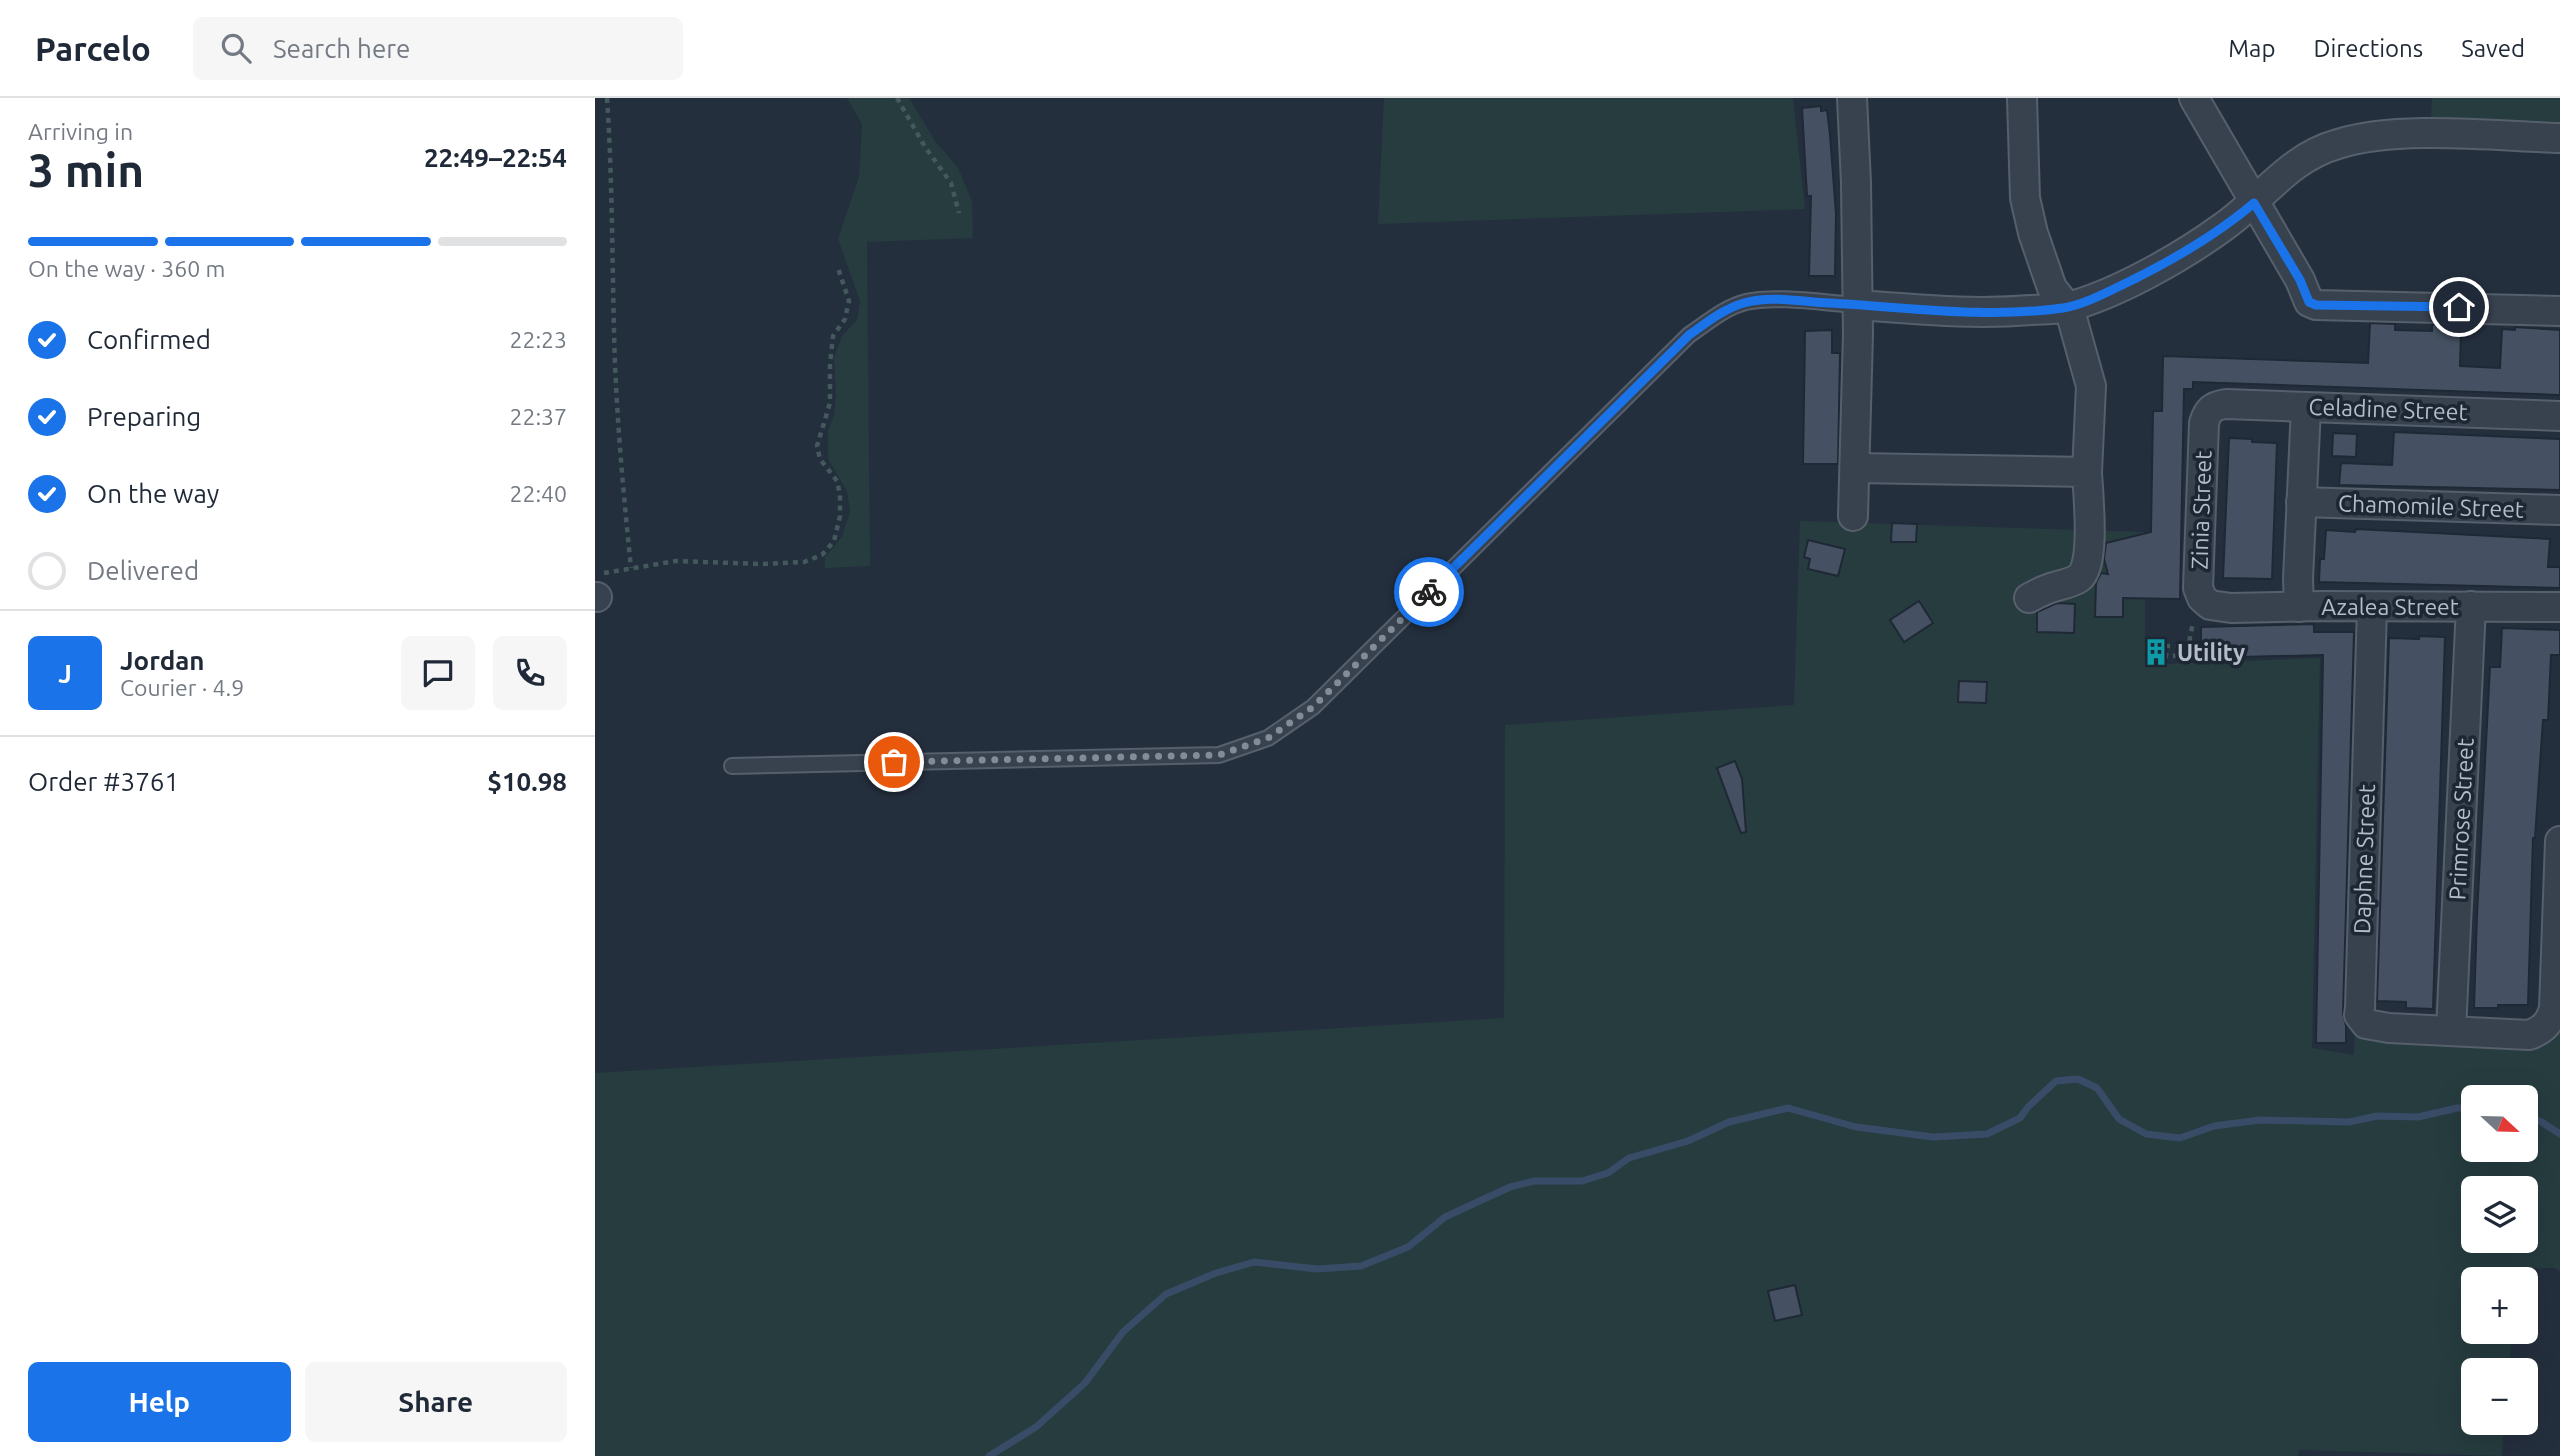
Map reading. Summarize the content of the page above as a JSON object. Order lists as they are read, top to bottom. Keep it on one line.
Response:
{"streets":{"street":["Celadine Street","Chamomile Street","Zinia Street","Azalea Street","Primrose Street","Daphne Street"]},"crossings":[["Celadine Street","Zinia Street"],["Zinia Street","Azalea Street"],["Azalea Street","Primrose Street"],["Azalea Street","Daphne Street"],["Primrose Street","Daphne Street"]],"places":{"building":["Utility"]},"north":"right","page":{"header":"Parcelo","search":"Search here","nav":["Map","Directions","Saved"],"heading":["3 min","Arriving in","22:49–22:54"],"panel":["Jordan","Courier · 4.9","Order #3761","$10.98"],"bar":"On the way · 360 m","list":[["Confirmed","22:23"],["Preparing","22:37"],["On the way","22:40"],"Delivered"],"round":"J","map_buttons":["+","−"],"buttons":["Help","Share"]}}
